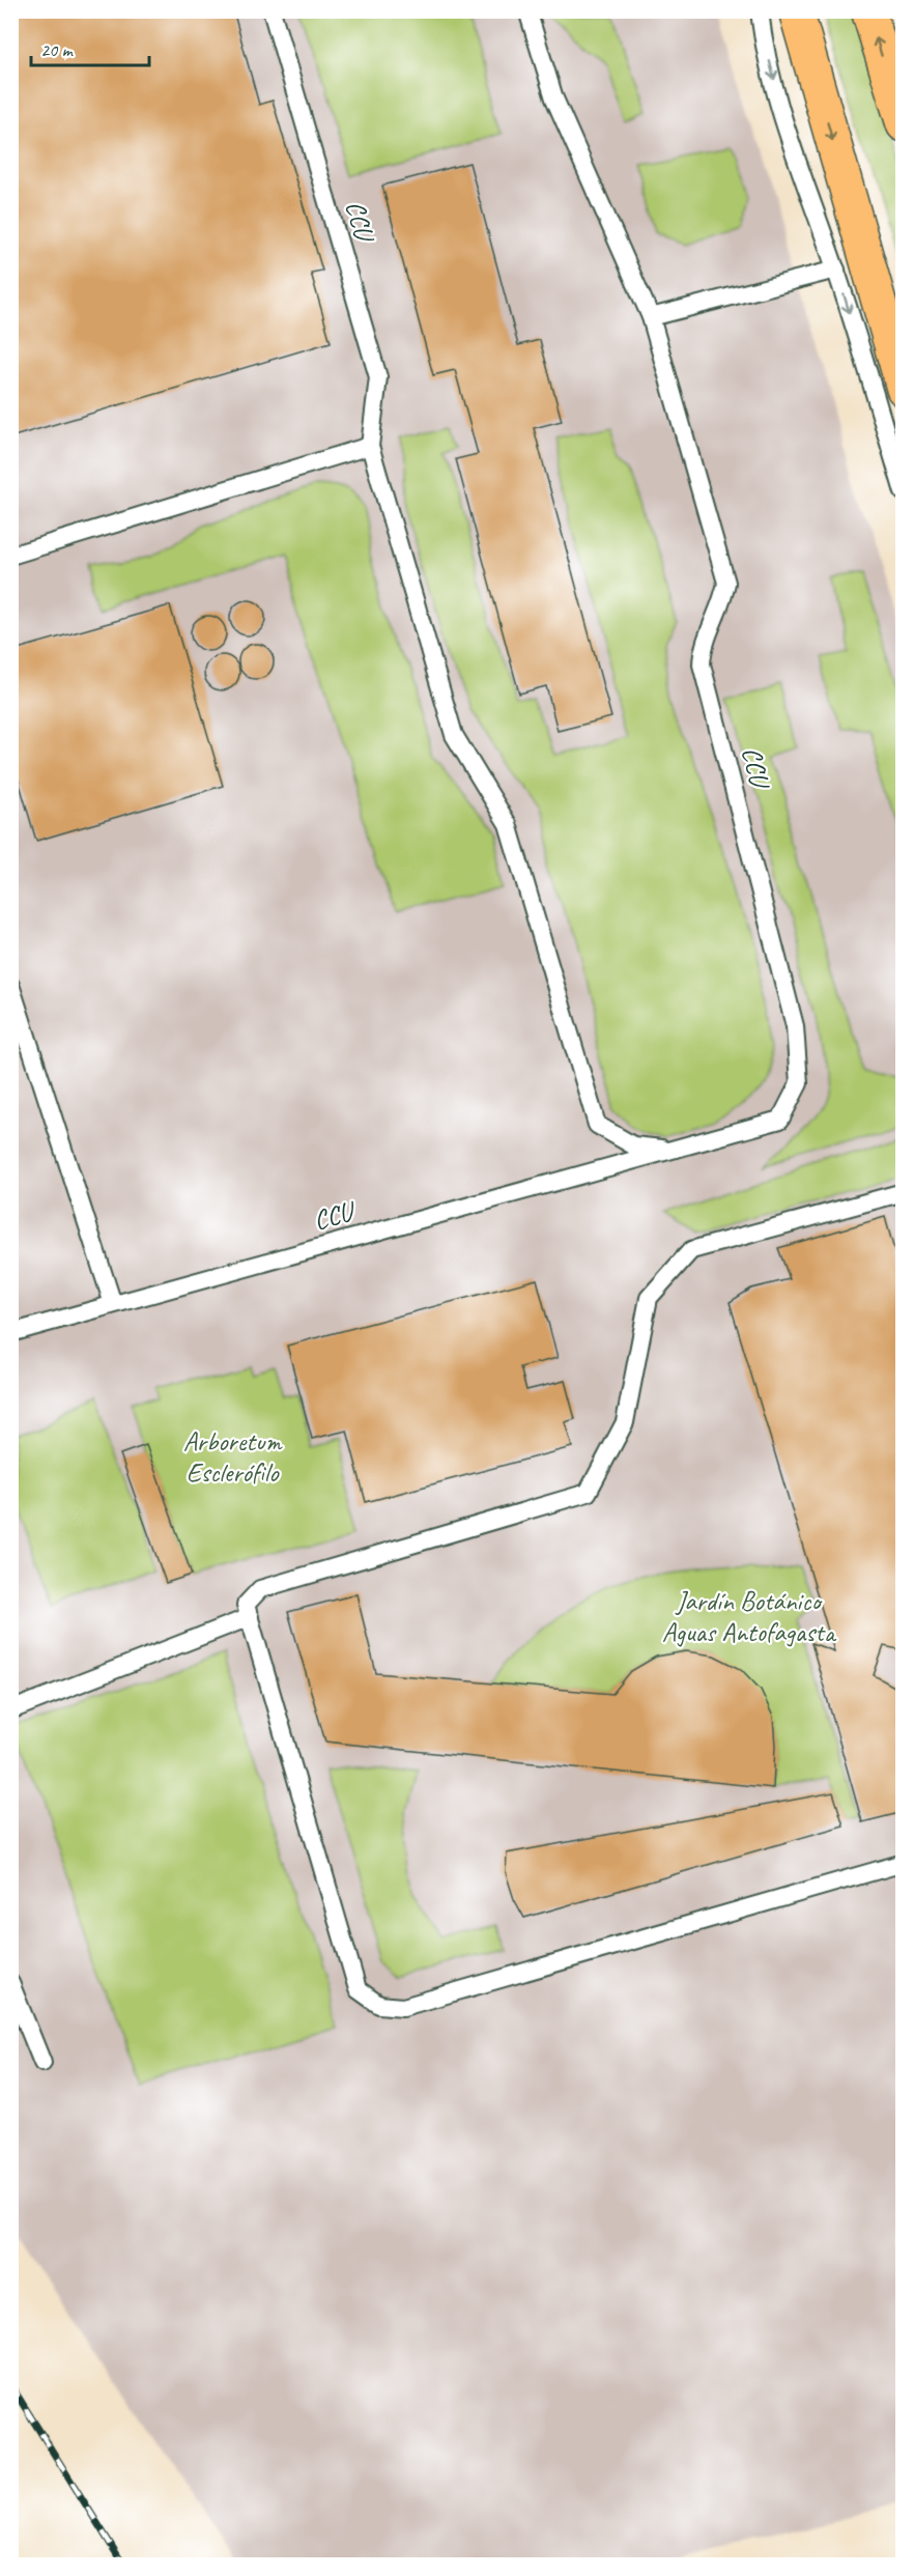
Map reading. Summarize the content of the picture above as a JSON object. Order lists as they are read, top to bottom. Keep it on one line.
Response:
{"streets":{"lane":["CCU"]},"parks":["Arboretum Esclerófilo","Jardín Botánico Aguas Antofagasta"],"scale_bar":"20 m"}
